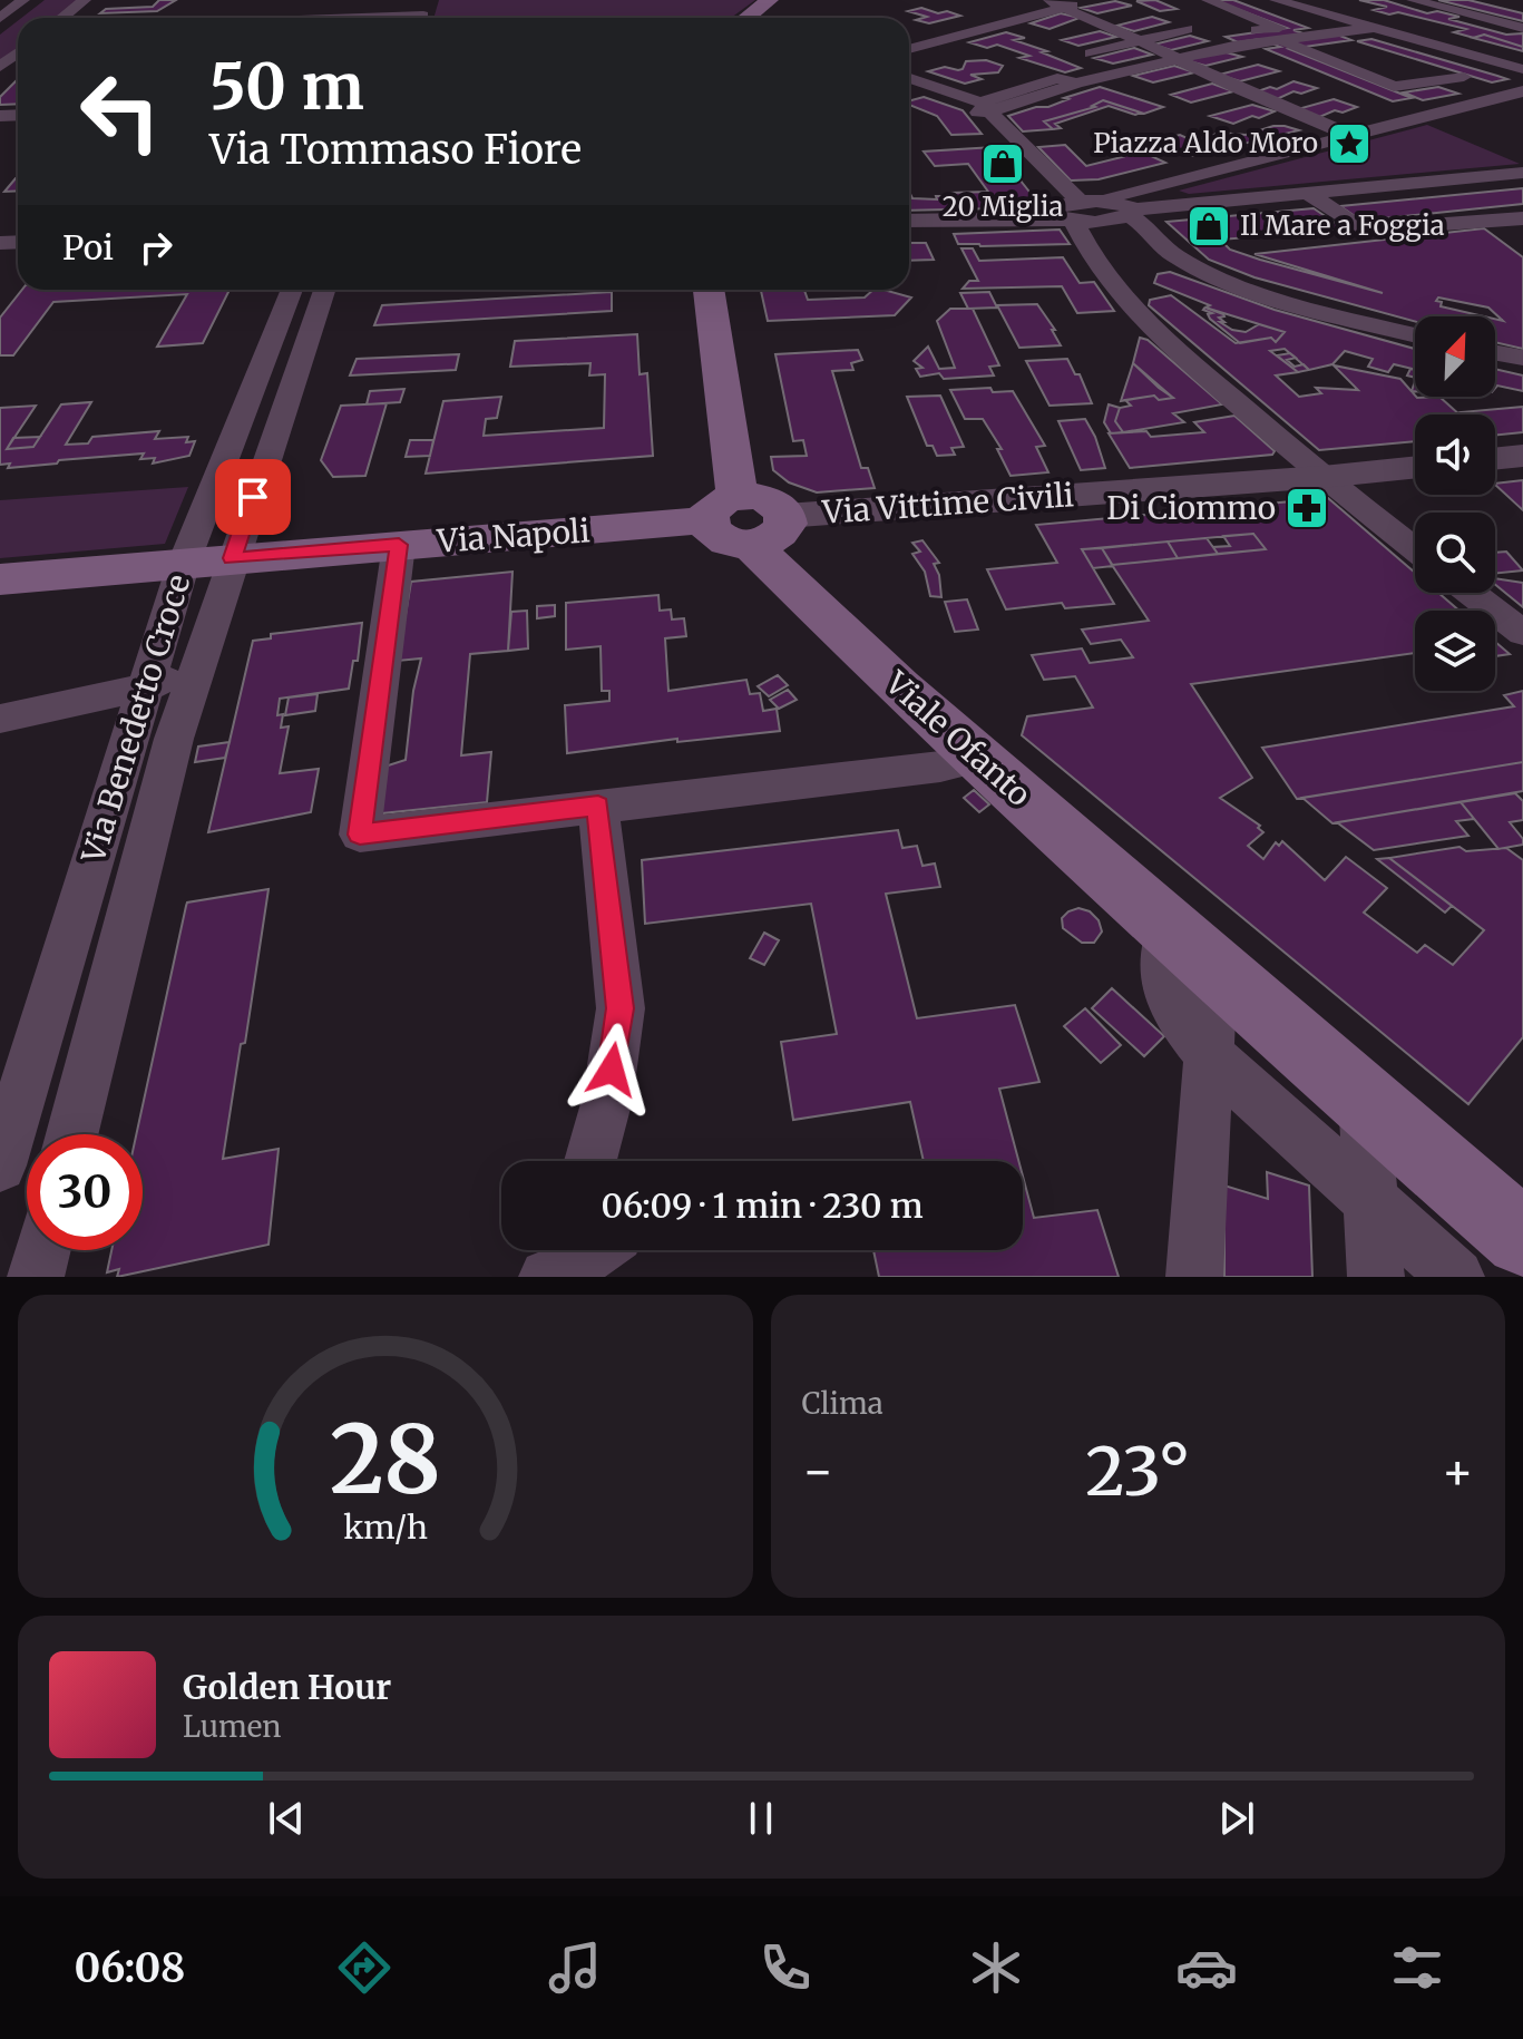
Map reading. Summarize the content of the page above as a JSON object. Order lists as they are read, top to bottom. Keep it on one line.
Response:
{"streets":{"main road":["Via Napoli","Viale Ofanto"],"street":["Via Vittime Civili","Via Benedetto Croce"]},"crossings":[["Via Vittime Civili","Via Napoli"],["Via Vittime Civili","Viale Ofanto"],["Via Napoli","Via Benedetto Croce"],["Via Napoli","Viale Ofanto"]],"places":{"place":["Piazza Aldo Moro"],"shop":["20 Miglia","Il Mare a Foggia"],"pharmacy":["Di Ciommo"]},"north":"top right","page":{"turn":["50 m","Via Tommaso Fiore"],"then":"Poi","limit":"30","trip":"06:09 · 1 min · 230 m","tile":"Clima","heat":["−","23°","+"],"song":["Golden Hour","Lumen"],"tabs":"06:08","gauge":["28","km/h"]}}
